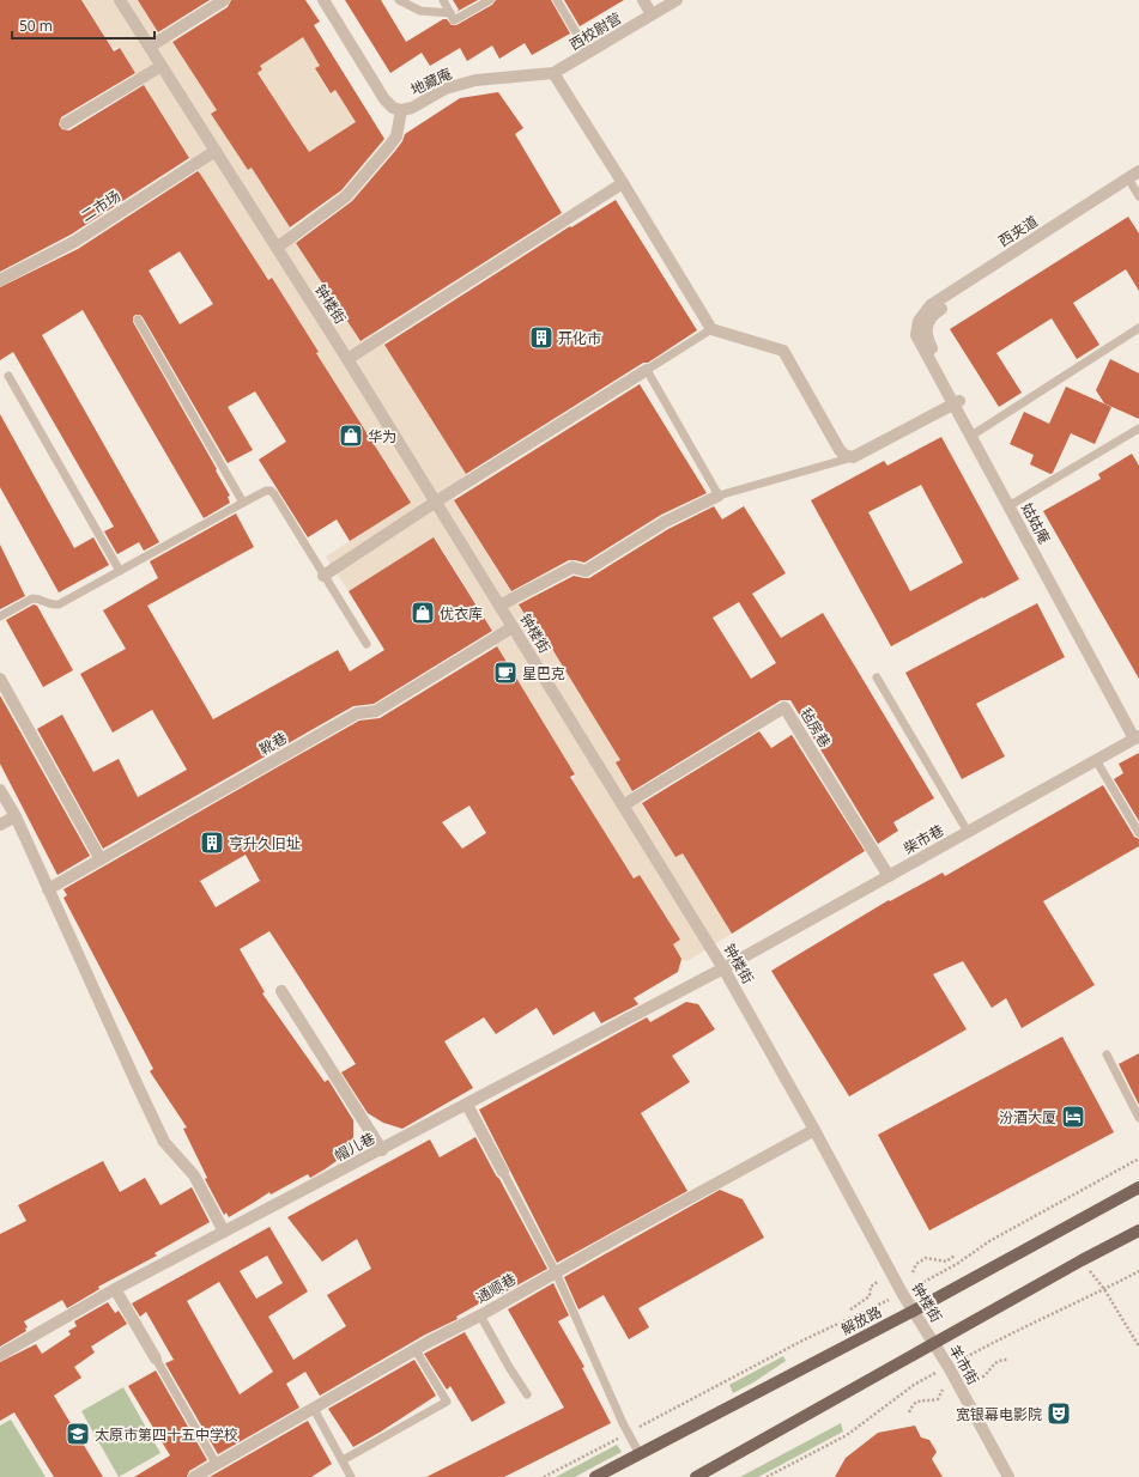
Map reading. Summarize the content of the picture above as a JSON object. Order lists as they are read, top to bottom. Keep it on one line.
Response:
{"streets":{"main road":["解放路"],"street":["西校尉营","地藏庵","二市场","西夹道","钟楼街","姑姑庵","毡房巷","靴巷","柴市巷","帽儿巷","通顺巷","羊市街"]},"crossings":[["西校尉营","地藏庵"],["二市场","钟楼街"],["西夹道","姑姑庵"],["钟楼街","毡房巷"],["钟楼街","靴巷"],["钟楼街","柴市巷"],["钟楼街","帽儿巷"],["钟楼街","通顺巷"],["钟楼街","解放路"],["钟楼街","羊市街"],["姑姑庵","柴市巷"],["毡房巷","柴市巷"],["柴市巷","帽儿巷"]],"places":{"building":["开化市","亨升久旧址"],"shop":["华为","优衣库"],"cafe":["星巴克"],"hotel":["汾酒大厦"],"theatre":["宽银幕电影院"],"school or university":["太原市第四十五中学校"]},"scale_bar":"50 m"}
